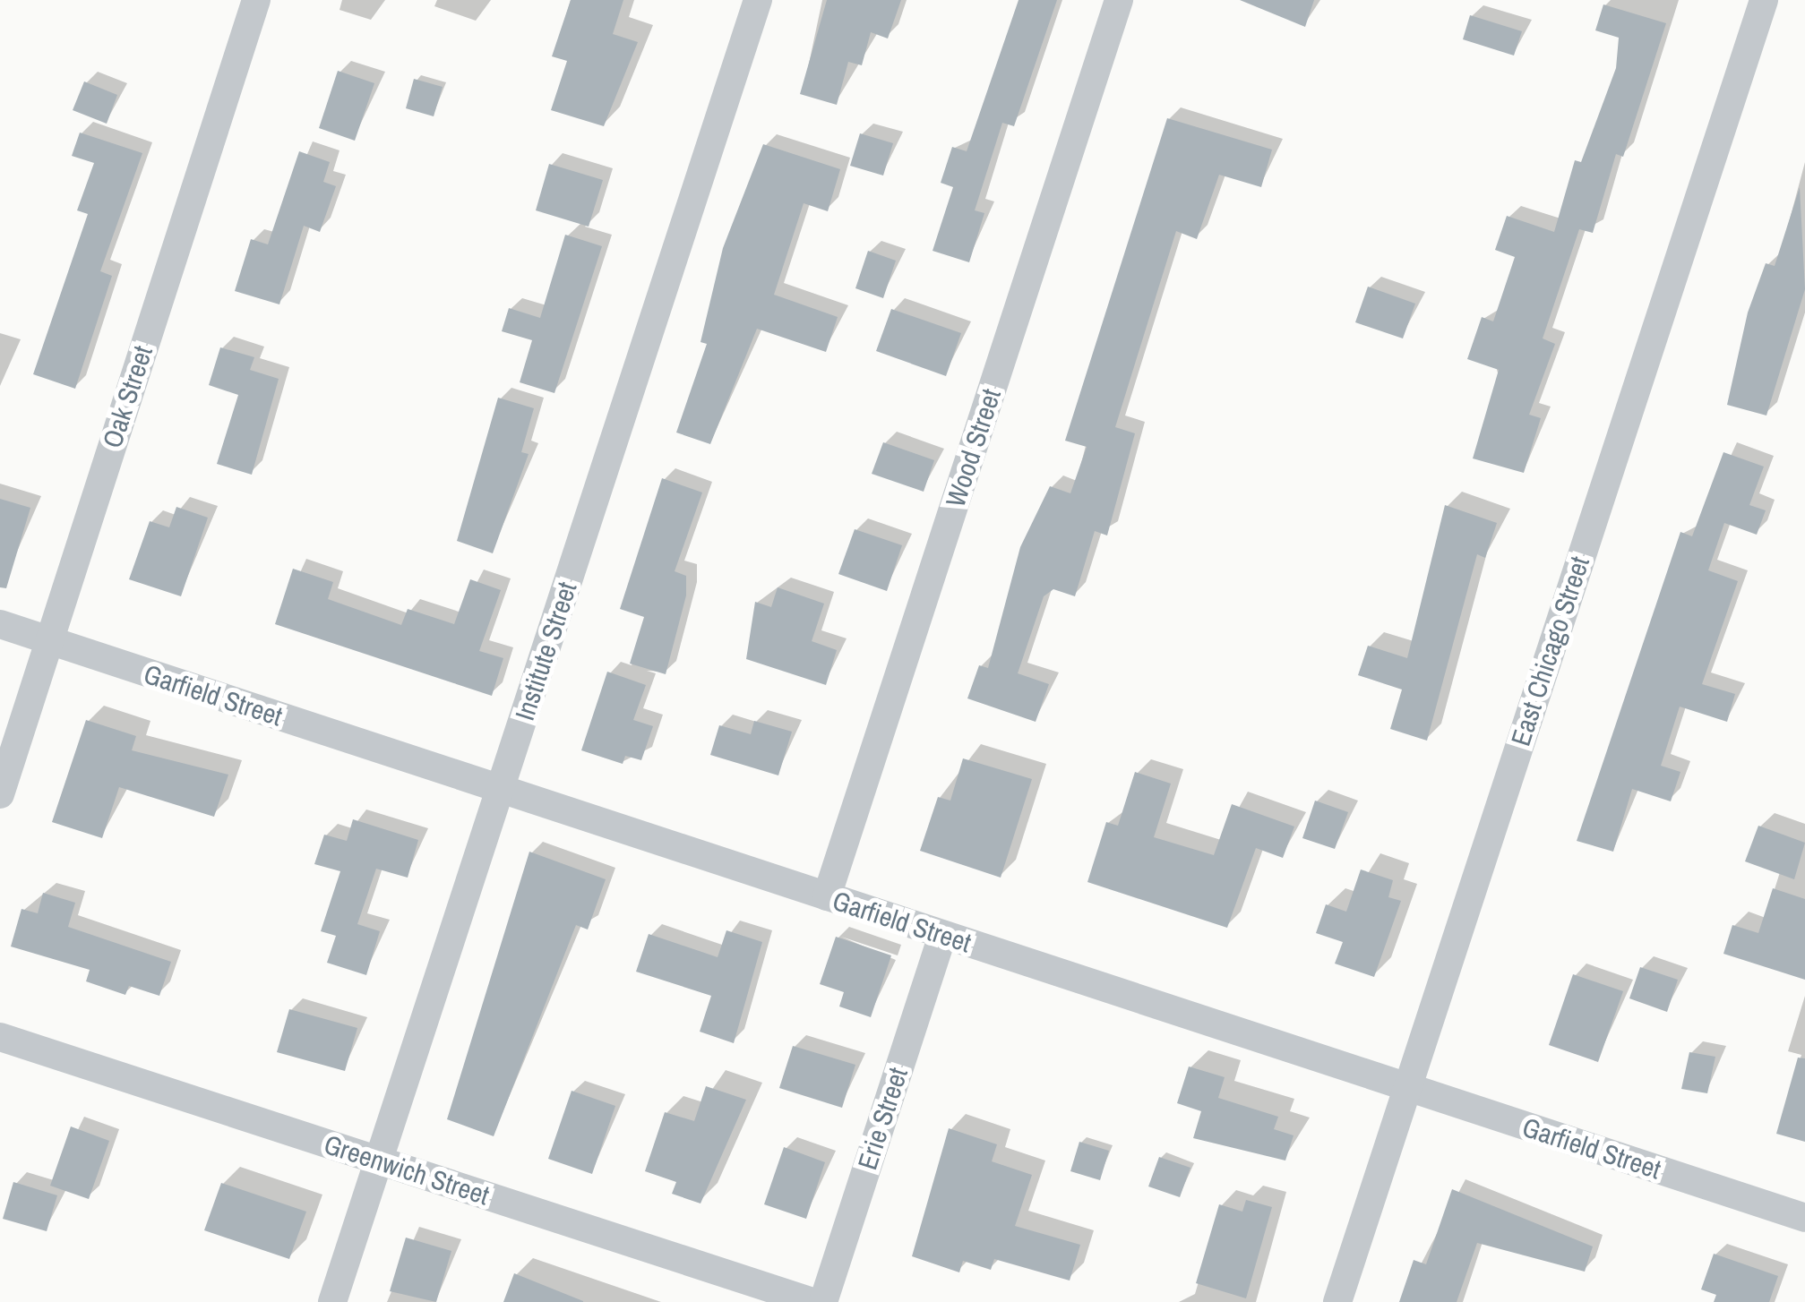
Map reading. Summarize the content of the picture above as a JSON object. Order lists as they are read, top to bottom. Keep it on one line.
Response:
{"streets":{"street":["Oak Street","Wood Street","Institute Street","East Chicago Street","Garfield Street","Erie Street","Greenwich Street"]},"crossings":[["Oak Street","Garfield Street"],["Wood Street","Garfield Street"],["Institute Street","Garfield Street"],["Institute Street","Greenwich Street"],["East Chicago Street","Garfield Street"],["Garfield Street","Erie Street"]]}
